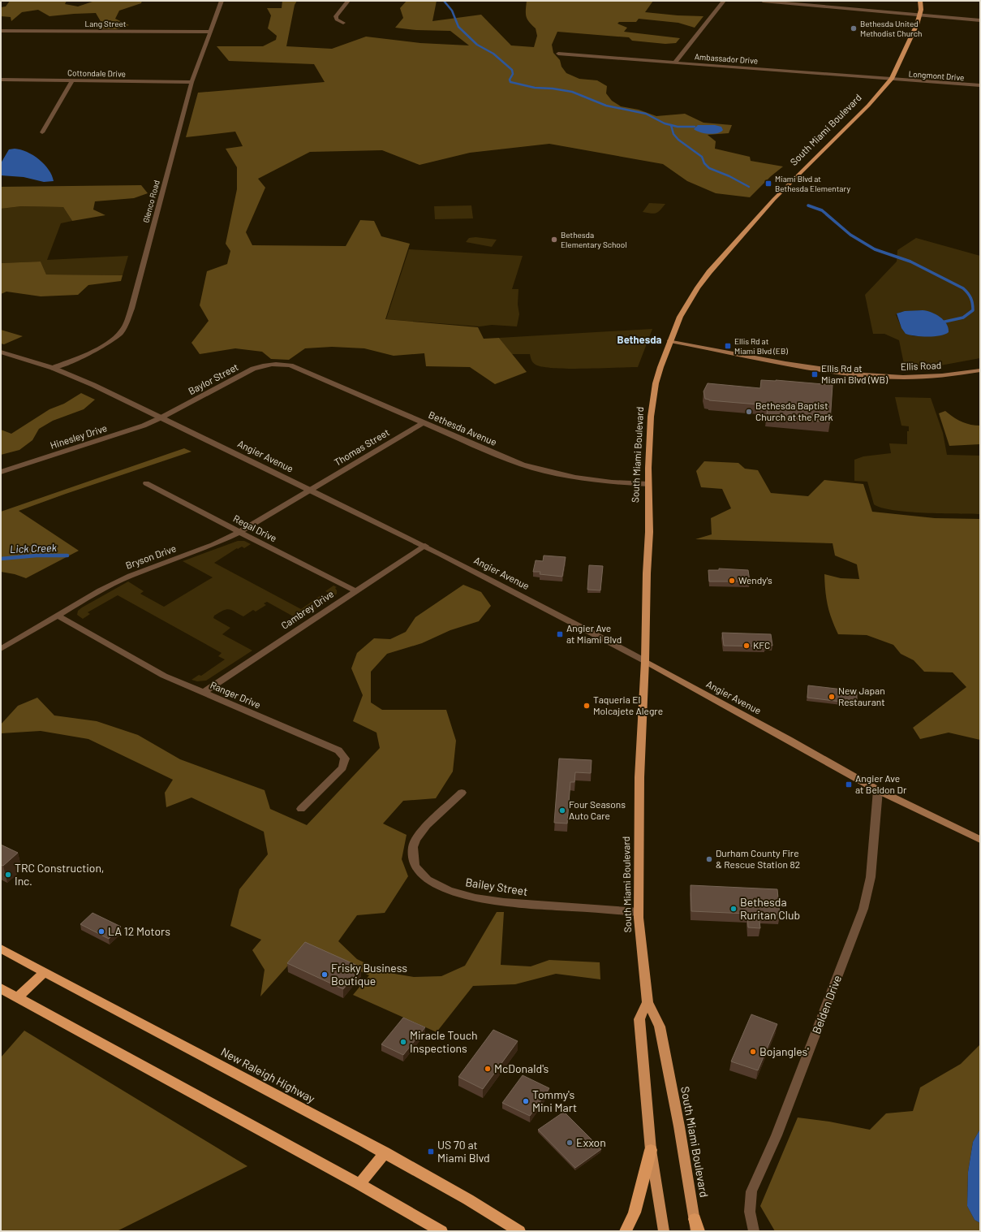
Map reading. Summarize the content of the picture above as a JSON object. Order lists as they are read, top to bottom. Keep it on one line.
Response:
{"streets":{"highway":["New Raleigh Highway"],"main road":["South Miami Boulevard","Ellis Road","Angier Avenue"],"street":["Lang Street","Ambassador Drive","Cottondale Drive","Longmont Drive","Glenco Road","Baylor Street","Bethesda Avenue","Hinesley Drive","Thomas Street","Regal Drive","Bryson Drive","Cambrey Drive","Ranger Drive","Bailey Street","Belden Drive"]},"crossings":[["Lang Street","Glenco Road"],["Ambassador Drive","Longmont Drive"],["Ambassador Drive","South Miami Boulevard"],["Cottondale Drive","Glenco Road"],["Longmont Drive","South Miami Boulevard"],["South Miami Boulevard","Ellis Road"],["South Miami Boulevard","Bethesda Avenue"],["South Miami Boulevard","Angier Avenue"],["South Miami Boulevard","Bailey Street"],["Glenco Road","Angier Avenue"],["Baylor Street","Bethesda Avenue"],["Baylor Street","Hinesley Drive"],["Baylor Street","Angier Avenue"],["Bethesda Avenue","Thomas Street"],["Hinesley Drive","Angier Avenue"],["Thomas Street","Angier Avenue"],["Thomas Street","Bryson Drive"],["Angier Avenue","Bryson Drive"],["Angier Avenue","Cambrey Drive"],["Angier Avenue","Belden Drive"],["Regal Drive","Bryson Drive"],["Regal Drive","Cambrey Drive"],["Bryson Drive","Ranger Drive"],["Cambrey Drive","Ranger Drive"]],"districts":["Bethesda"],"water":["Lick Creek"],"places":{"other":["Bethesda United Methodist Church","Bethesda Elementary School","Bethesda Baptist Church at the Park","Wendy's","KFC","New Japan Restaurant","Taqueria El Molcajete Alegre","Four Seasons Auto Care","Durham County Fire & Rescue Station 82","TRC Construction, Inc.","Bethesda Ruritan Club","LA 12 Motors","Frisky Business Boutique","Miracle Touch Inspections","Bojangles'","McDonald's","Tommy's Mini Mart","Exxon"],"transit":["Miami Blvd at Bethesda Elementary","Ellis Rd at Miami Blvd (EB)","Ellis Rd at Miami Blvd (WB)","Angier Ave at Miami Blvd","Angier Ave at Beldon Dr","US 70 at Miami Blvd"]}}
